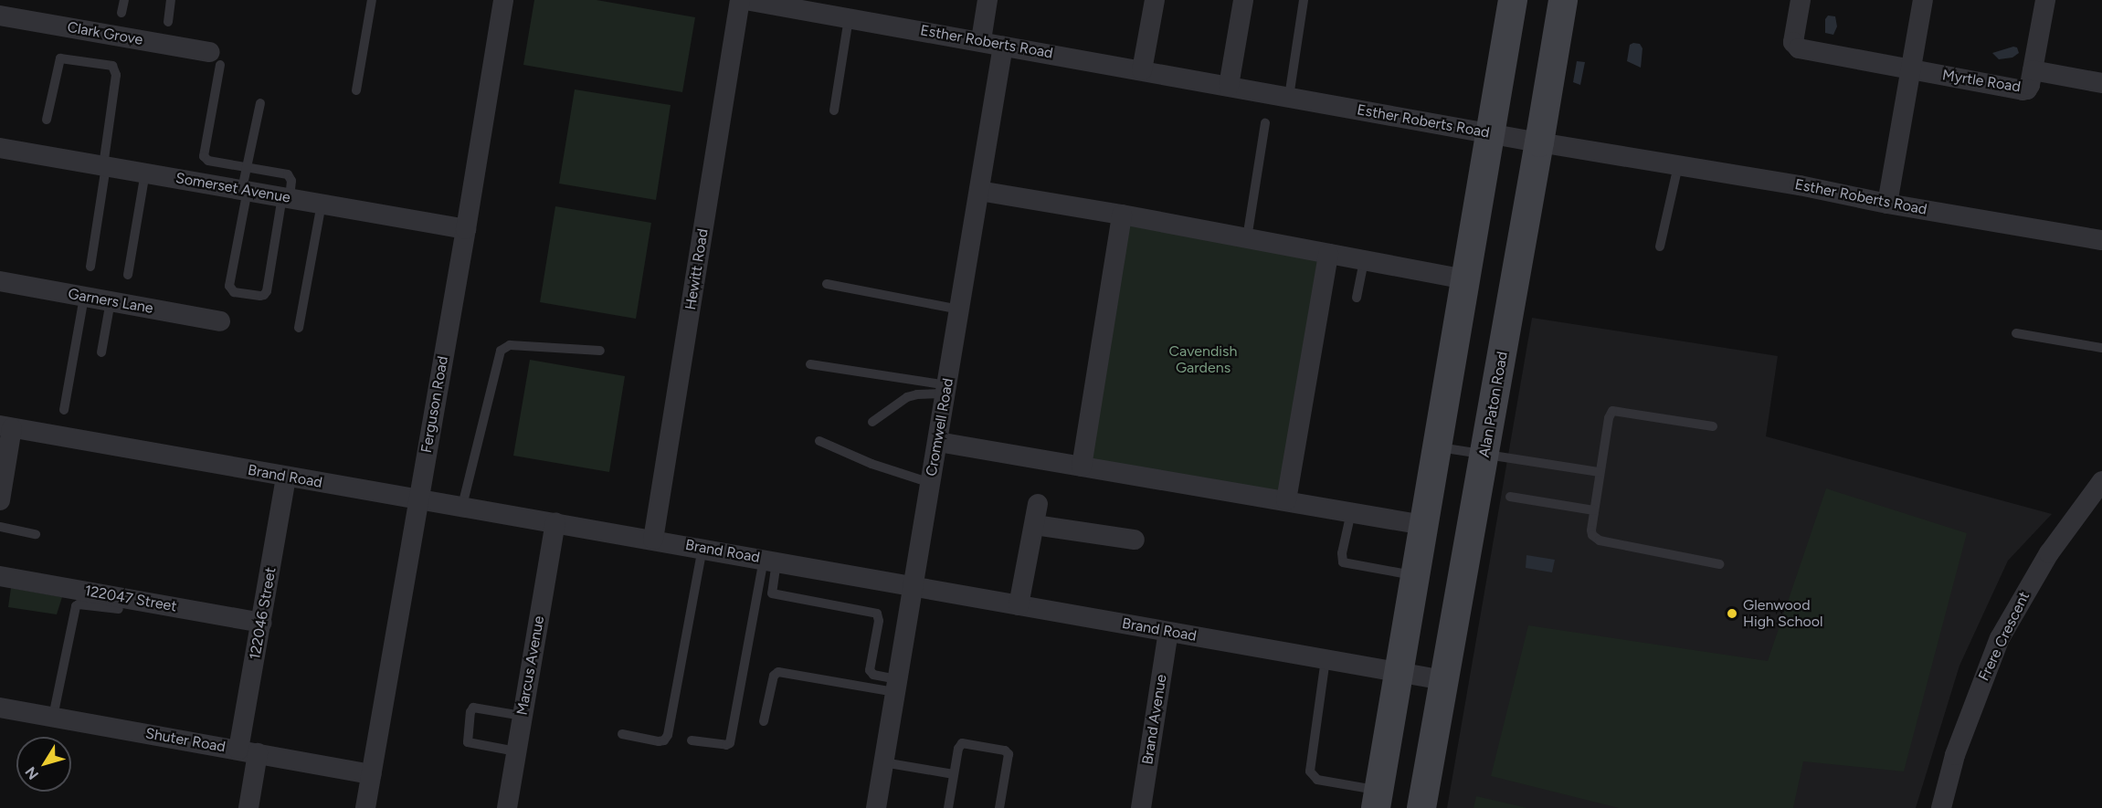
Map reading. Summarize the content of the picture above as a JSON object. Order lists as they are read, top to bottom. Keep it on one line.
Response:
{"streets":{"street":["Clark Grove","Esther Roberts Road","Myrtle Road","Somerset Avenue","Hewitt Road","Garners Lane","Ferguson Road","Alan Paton Road","Cromwell Road","Brand Road","122047 Street","122046 Street","Frere Crescent","Marcus Avenue","Brand Avenue","Shuter Road"]},"crossings":[["Esther Roberts Road","Alan Paton Road"],["Esther Roberts Road","Cromwell Road"],["Somerset Avenue","Ferguson Road"],["Hewitt Road","Brand Road"],["Ferguson Road","Brand Road"],["Ferguson Road","Shuter Road"],["Alan Paton Road","Brand Road"],["Cromwell Road","Brand Road"],["Brand Road","122046 Street"],["Brand Road","Marcus Avenue"],["Brand Road","Brand Avenue"],["122047 Street","122046 Street"],["122046 Street","Shuter Road"]],"parks":["Cavendish Gardens"],"places":["Glenwood High School"],"north":"bottom left"}
